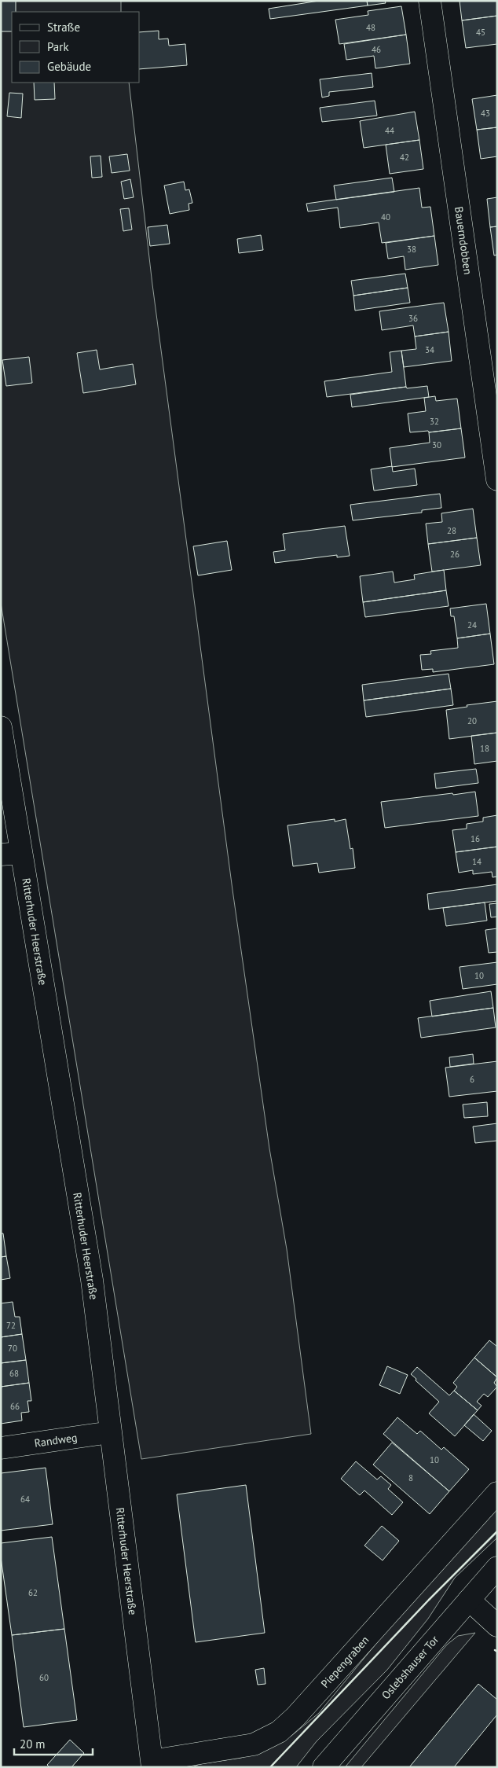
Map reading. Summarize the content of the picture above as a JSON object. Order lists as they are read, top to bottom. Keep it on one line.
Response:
{"streets":{"street":["Bauerndobben","Ritterhuder Heerstraße","Randweg","Piepengraben","Oslebshauser Tor"]},"crossings":[["Ritterhuder Heerstraße","Randweg"],["Ritterhuder Heerstraße","Piepengraben"]],"house_numbers":["48","45","46","43","44","42","40","38","36","34","32","30","28","26","24","20","18","16","14","10","6","72","70","68","66","10","8","64","62","60"],"legend":["Straße","Park","Gebäude"],"scale_bar":"20 m"}
